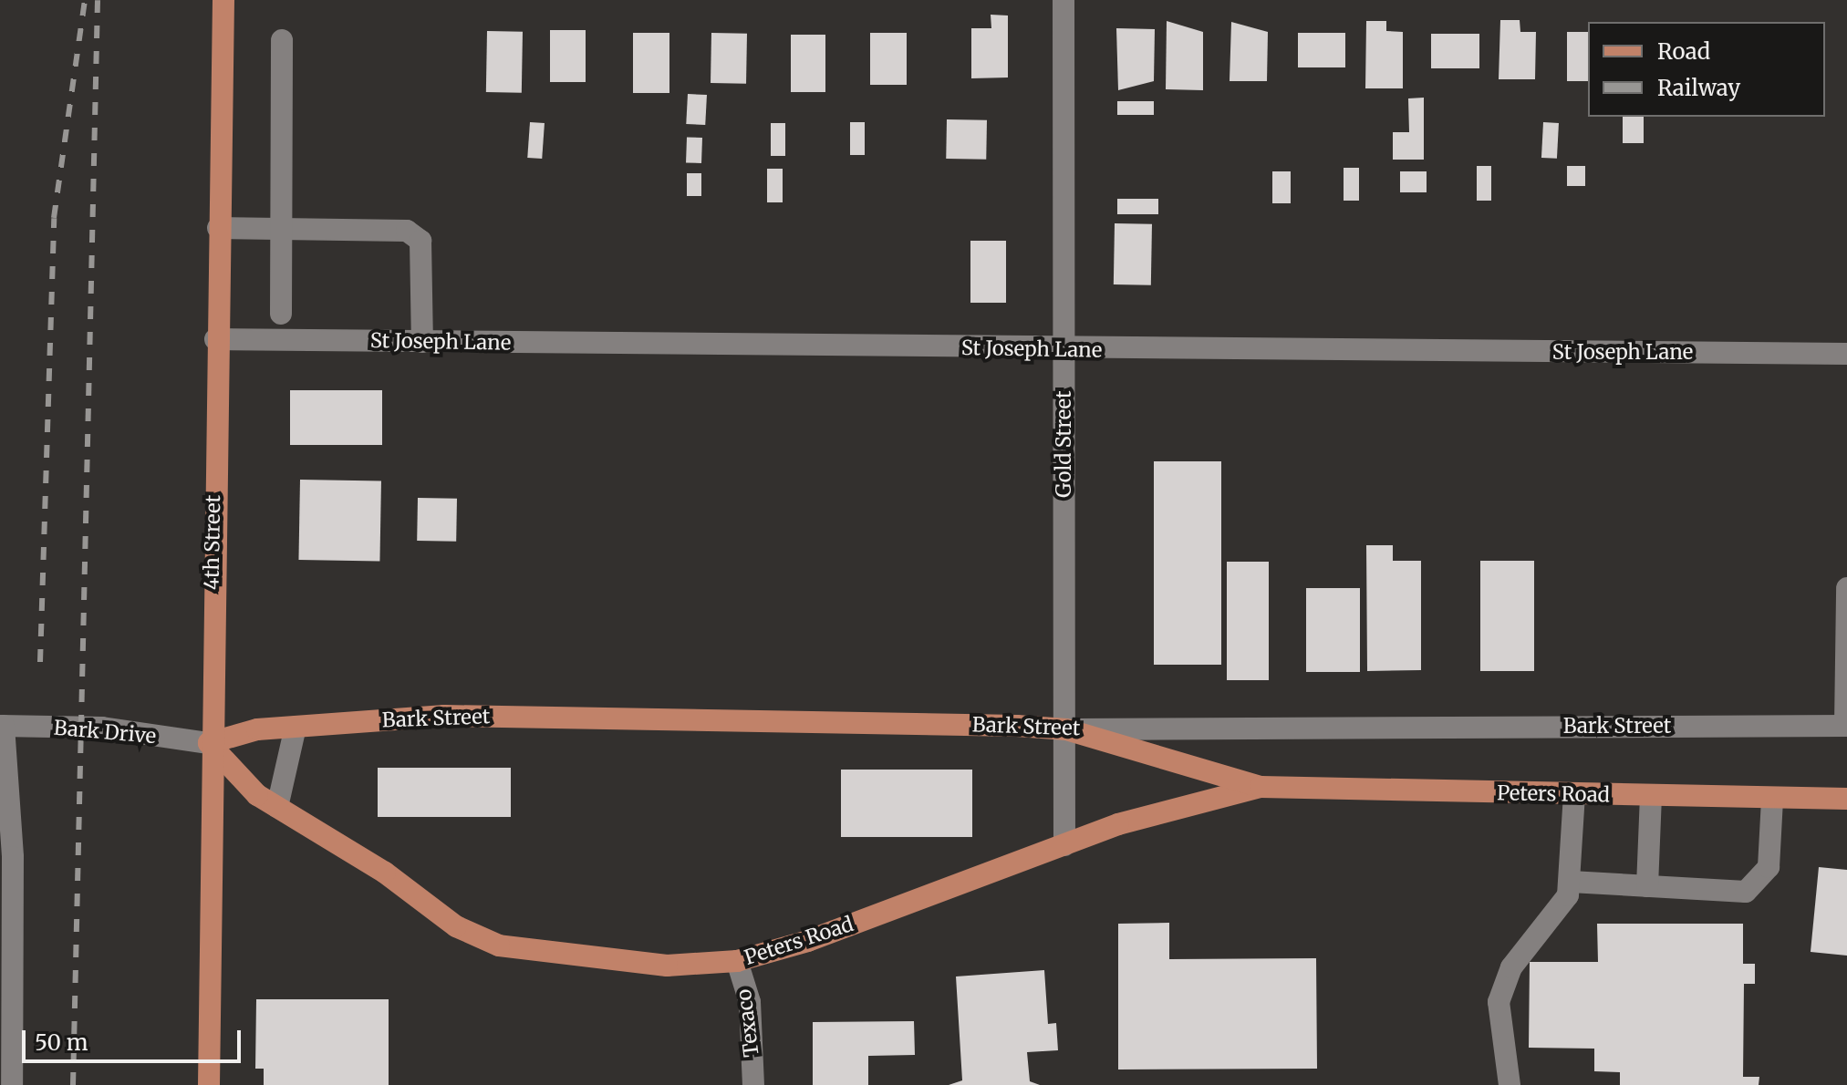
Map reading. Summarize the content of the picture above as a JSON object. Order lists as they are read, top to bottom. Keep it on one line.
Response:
{"streets":{"main road":["4th Street","Bark Street","Peters Road"],"street":["St Joseph Lane","Gold Street","Bark Drive","Texaco"]},"crossings":[["St Joseph Lane","Gold Street"],["St Joseph Lane","4th Street"],["Gold Street","Bark Street"],["Gold Street","Peters Road"],["4th Street","Bark Street"],["4th Street","Bark Drive"],["4th Street","Peters Road"],["Bark Street","Bark Drive"],["Bark Street","Peters Road"],["Bark Drive","Peters Road"],["Peters Road","Texaco"]],"legend":["Road","Railway"],"scale_bar":"50 m"}
